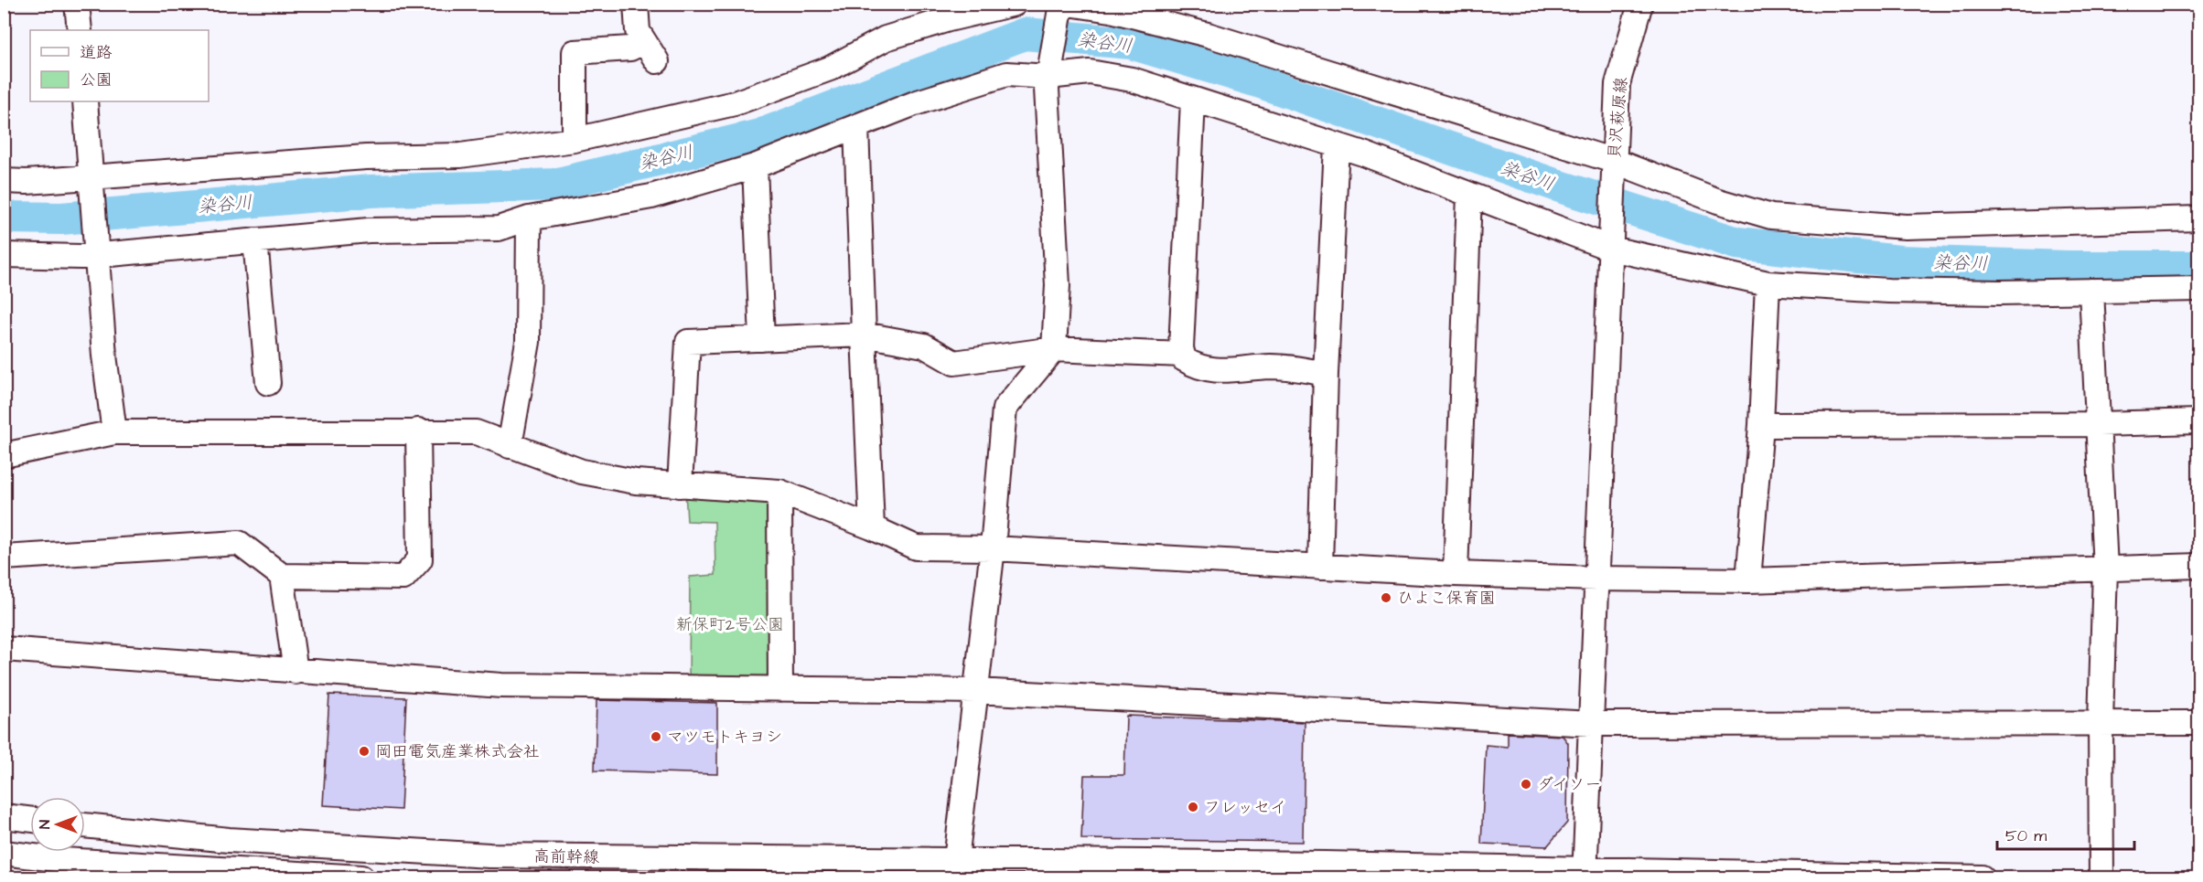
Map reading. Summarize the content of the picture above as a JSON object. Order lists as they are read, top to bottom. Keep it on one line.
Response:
{"streets":{"street":["貝沢萩原線","高前幹線"]},"crossings":[["貝沢萩原線","高前幹線"]],"water":["染谷川"],"parks":["新保町2号公園"],"places":["ひよこ保育園","マツモトキヨシ","岡田電気産業株式会社","ダイソー","フレッセイ"],"legend":["道路","公園"],"scale_bar":"50 m","north":"left"}
